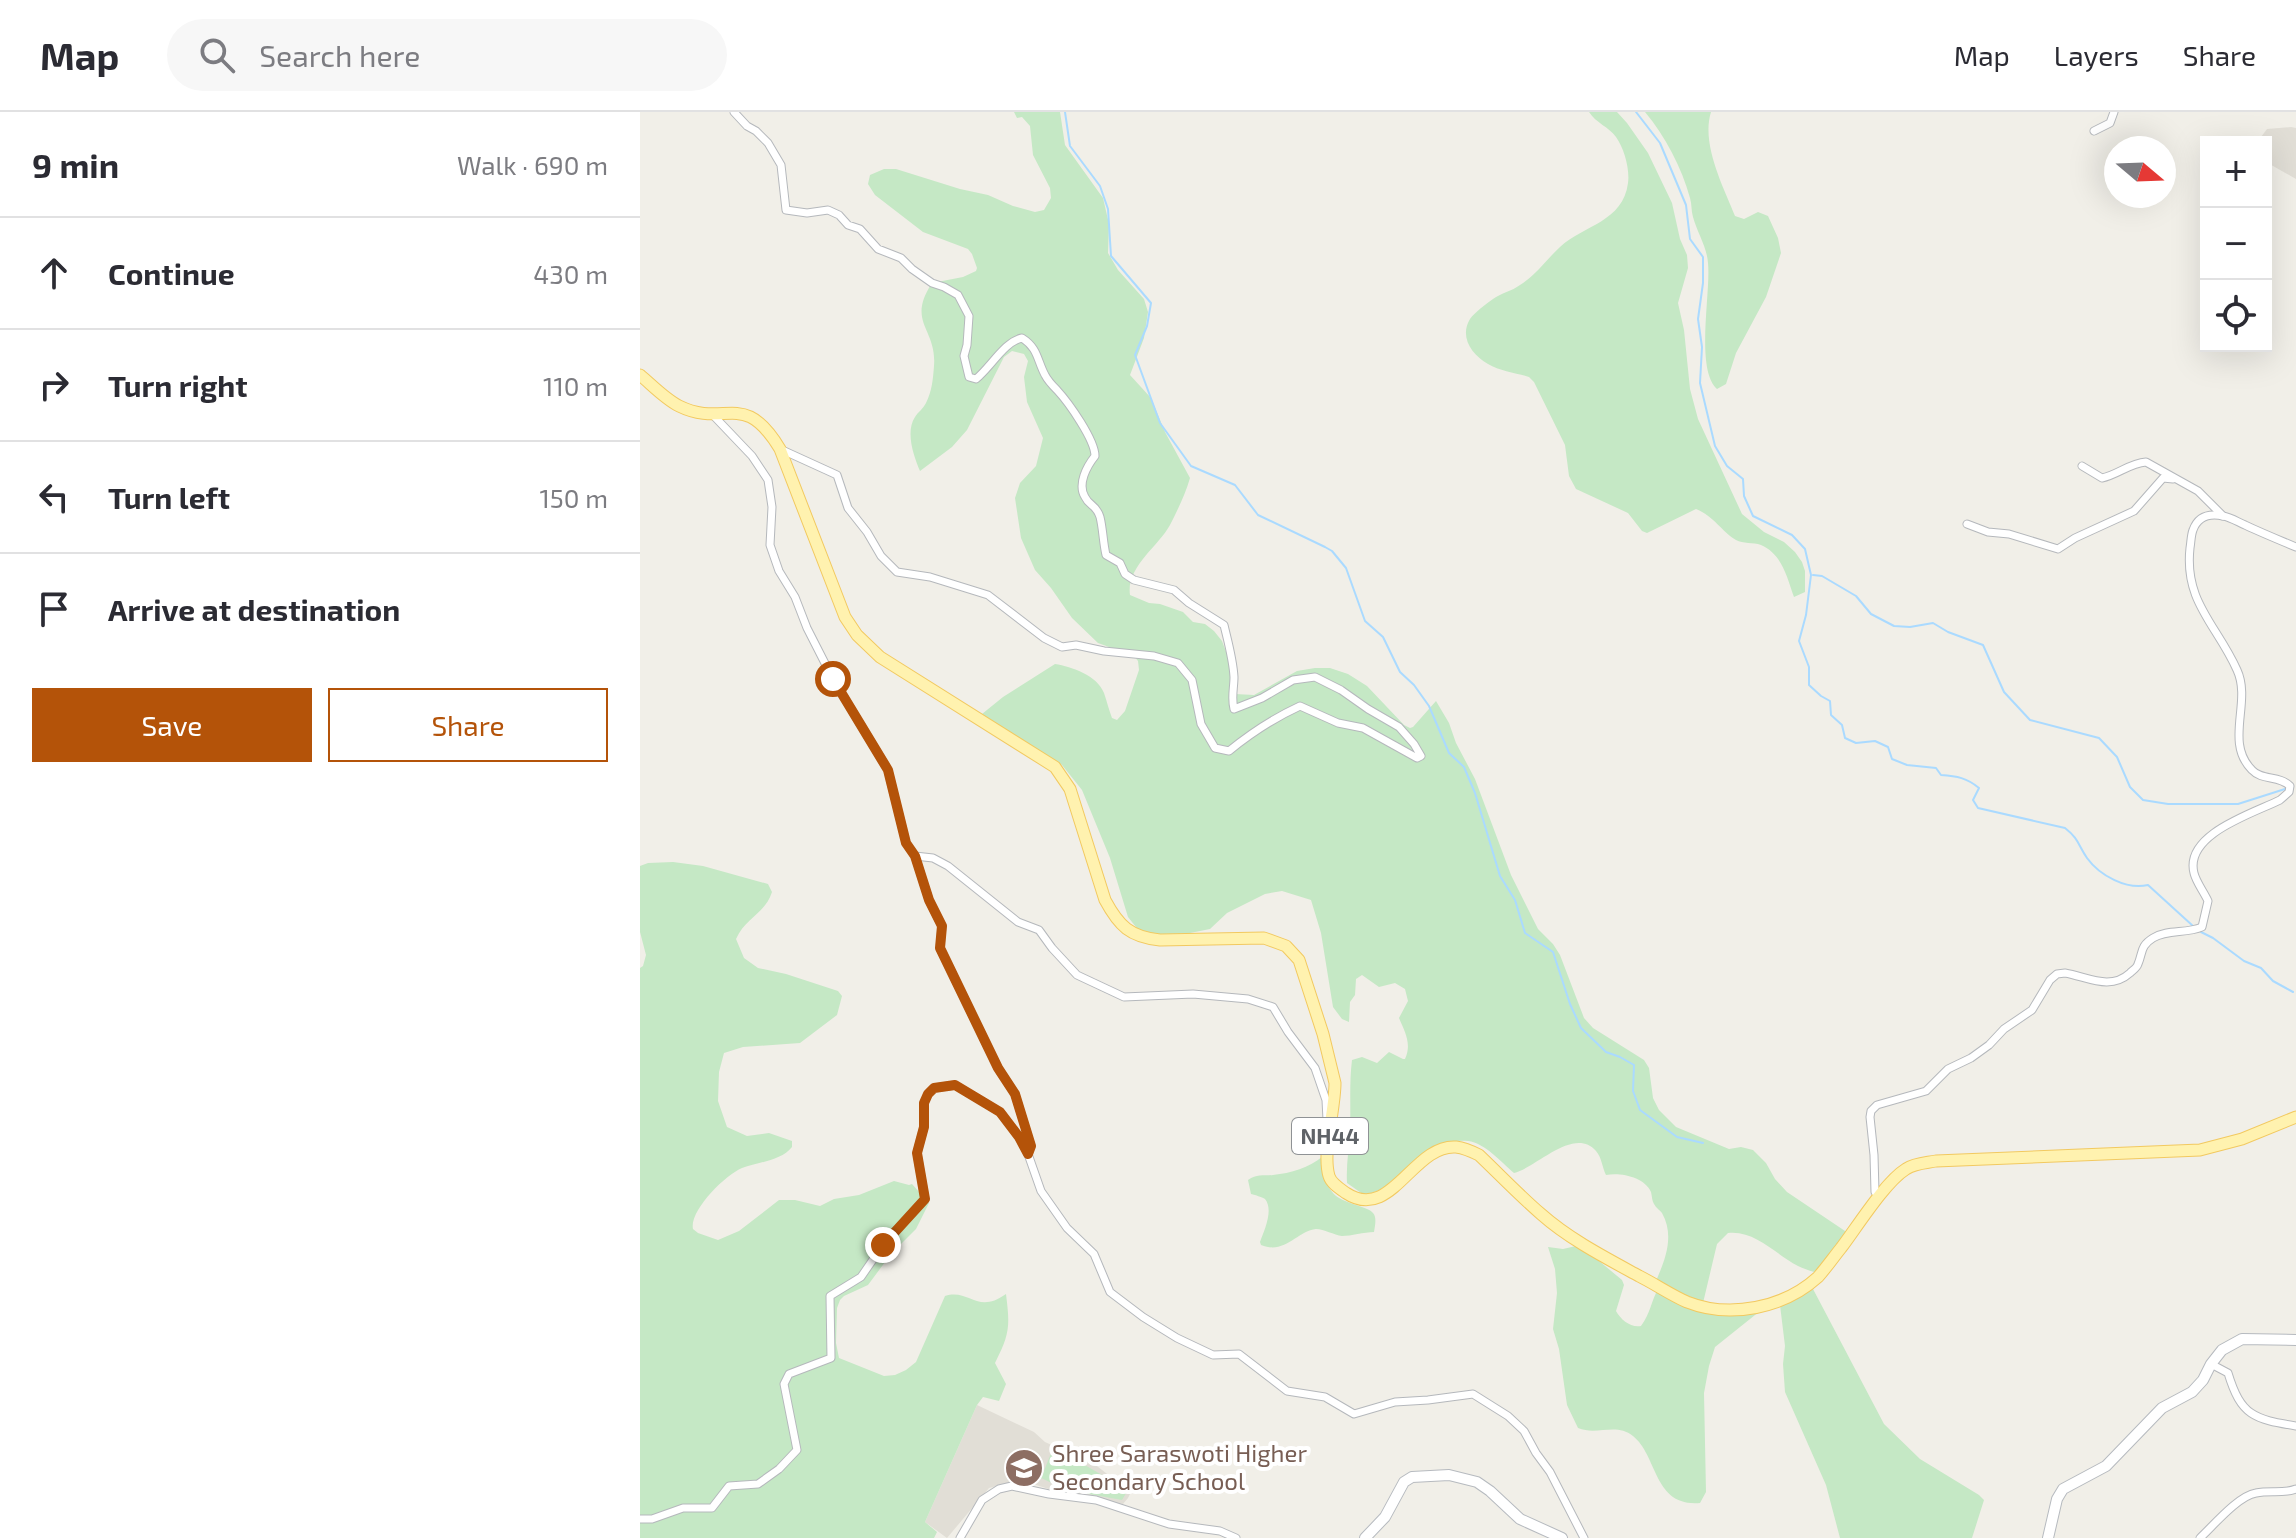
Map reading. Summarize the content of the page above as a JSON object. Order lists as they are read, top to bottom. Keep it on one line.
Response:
{"streets":{"main road":["NH44"]},"places":{"school or university":["Shree Saraswoti Higher Secondary School"]},"north":"right","page":{"header":"Map","search":"Search here","nav":["Map","Layers","Share"],"heading":["9 min","Walk · 690 m"],"map_buttons":["+","−"],"list":[["Continue","430 m"],["Turn right","110 m"],["Turn left","150 m"],"Arrive at destination"],"buttons":["Save","Share"]}}
